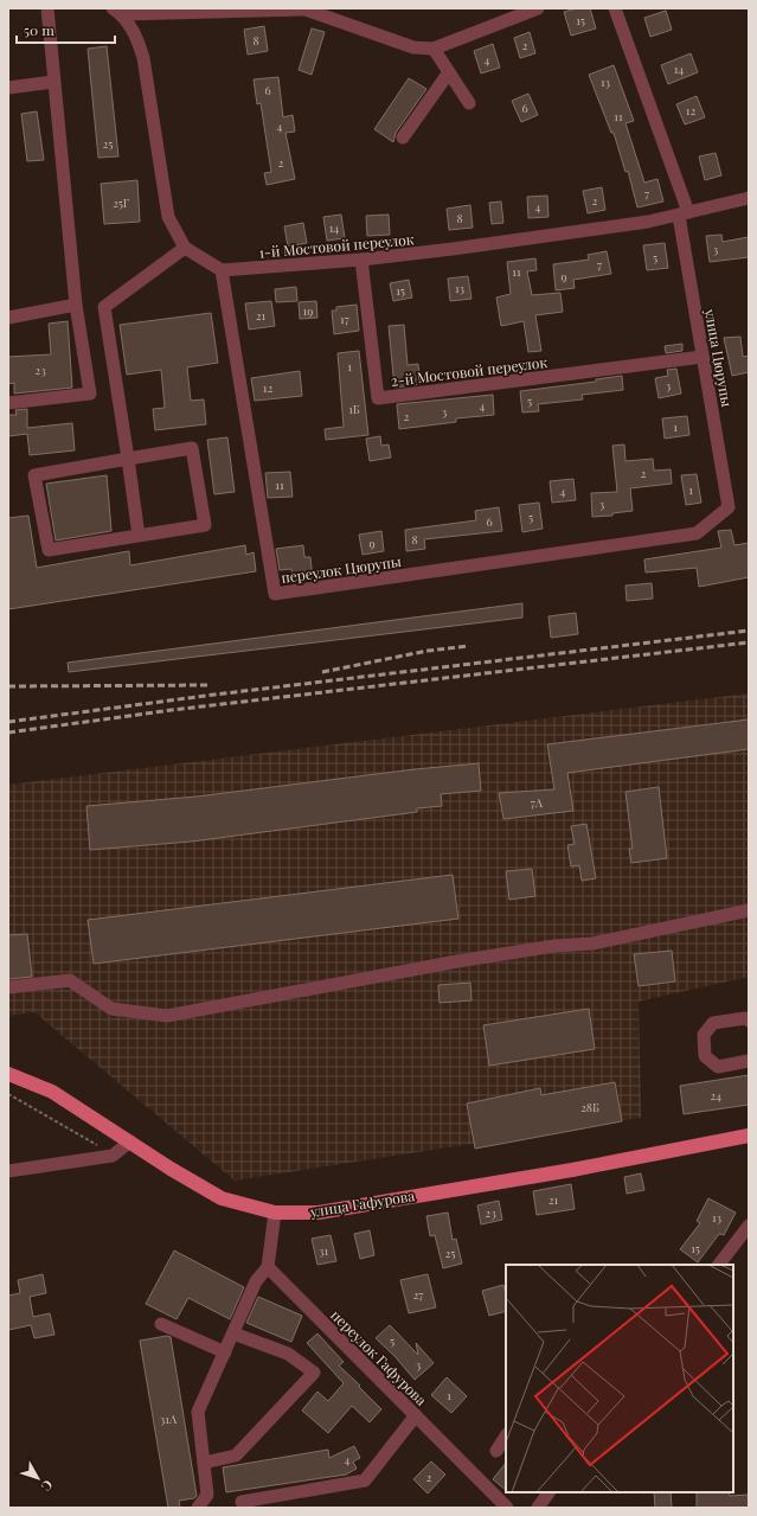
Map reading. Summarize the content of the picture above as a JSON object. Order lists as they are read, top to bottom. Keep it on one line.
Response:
{"streets":{"main road":["улица Гафурова"],"street":["1-й Мостовой переулок","улица Цюрупы","2-й Мостовой переулок","переулок Цюрупы","переулок Гафурова"]},"crossings":[["1-й Мостовой переулок","улица Цюрупы"],["1-й Мостовой переулок","2-й Мостовой переулок"],["1-й Мостовой переулок","переулок Цюрупы"],["улица Цюрупы","2-й Мостовой переулок"],["улица Цюрупы","переулок Цюрупы"]],"house_numbers":["15","8","2","4","14","13","6","6","12","11","4","25","2","7","2","25Г","4","8","14","3","5","7","11","9","13","15","19","21","17","1","23","3","12","5","4","1Б","3","2","1","2","11","1","4","3","5","6","8","9","7А","24","28Б","21","23","13","15","31","25","27","5","3","1","31А","4","2"],"scale_bar":"50 m","north":"bottom right"}
